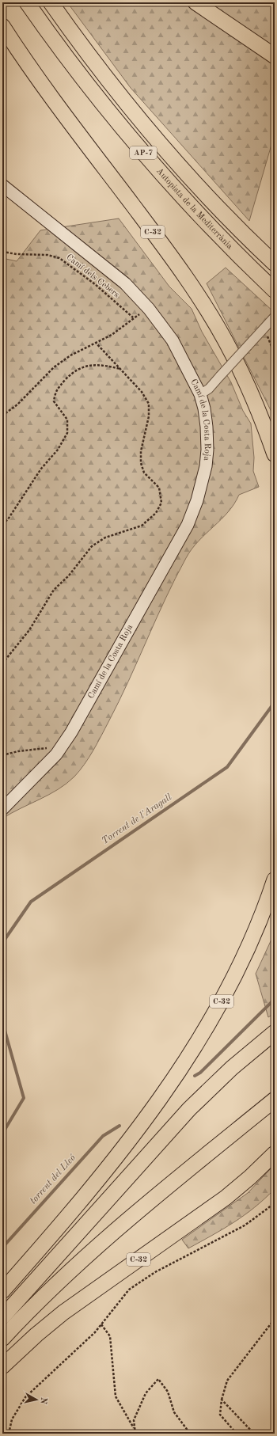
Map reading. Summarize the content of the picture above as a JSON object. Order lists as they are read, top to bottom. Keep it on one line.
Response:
{"streets":{"highway":["AP-7","Autopista de la Mediterrània","C-32"],"street":["Camí de la Costa Roja"],"path":["Camí dels Cebers"]},"water":["Torrent de l'Aragall","torrent del Lleó"],"north":"right"}
